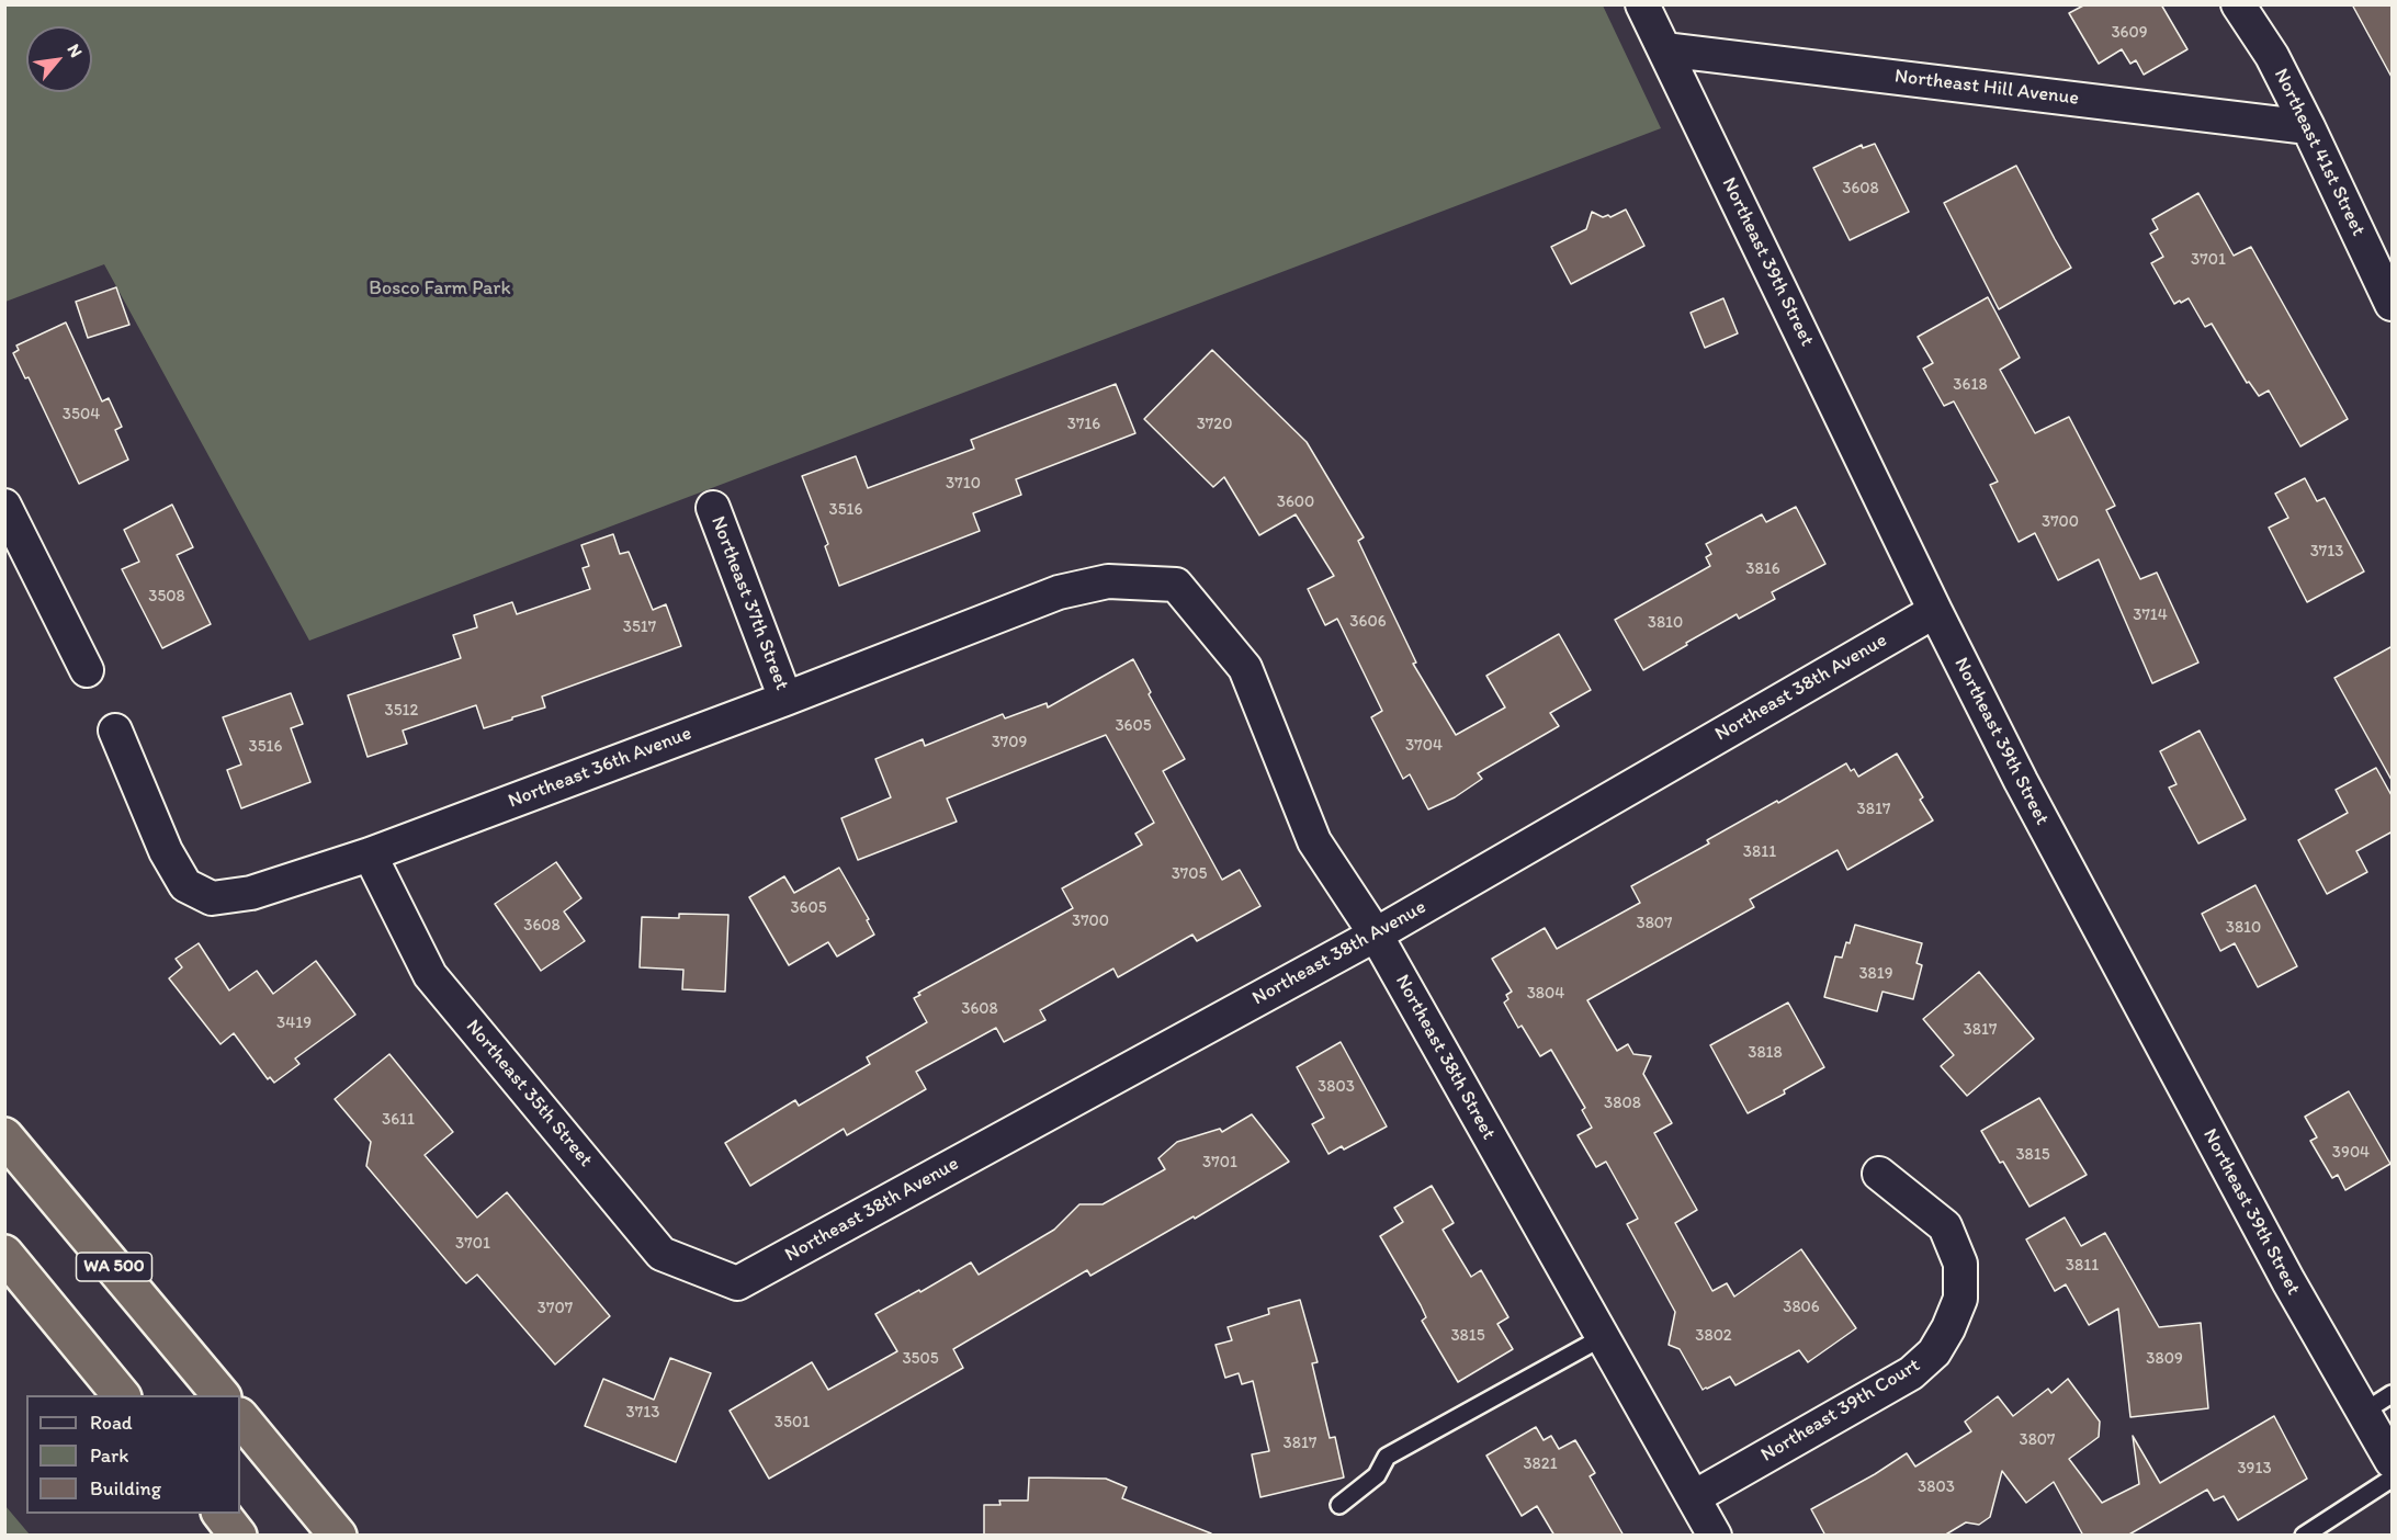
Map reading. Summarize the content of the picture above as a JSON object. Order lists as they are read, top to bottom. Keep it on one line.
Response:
{"streets":{"highway":["WA 500"],"street":["Northeast Hill Avenue","Northeast 41st Street","Northeast 39th Street","Northeast 37th Street","Northeast 38th Avenue","Northeast 36th Avenue","Northeast 38th Street","Northeast 35th Street","Northeast 39th Court"]},"crossings":[["Northeast Hill Avenue","Northeast 41st Street"],["Northeast Hill Avenue","Northeast 39th Street"],["Northeast 39th Street","Northeast 38th Avenue"],["Northeast 37th Street","Northeast 36th Avenue"],["Northeast 38th Avenue","Northeast 38th Street"],["Northeast 38th Avenue","Northeast 35th Street"],["Northeast 36th Avenue","Northeast 38th Street"],["Northeast 36th Avenue","Northeast 35th Street"],["Northeast 38th Street","Northeast 39th Court"]],"parks":["Bosco Farm Park"],"house_numbers":["3609","3608","3701","3618","3504","3716","3720","3710","3600","3516","3700","3713","3816","3508","3714","3606","3810","3517","3512","3605","3709","3704","3516","3817","3811","3705","3605","3700","3807","3608","3810","3819","3804","3608","3419","3817","3818","3803","3808","3611","3904","3815","3701","3701","3811","3806","3707","3815","3802","3505","3809","3713","3501","3807","3817","3821","3913","3803"],"legend":["Road","Park","Building"],"north":"top right"}
